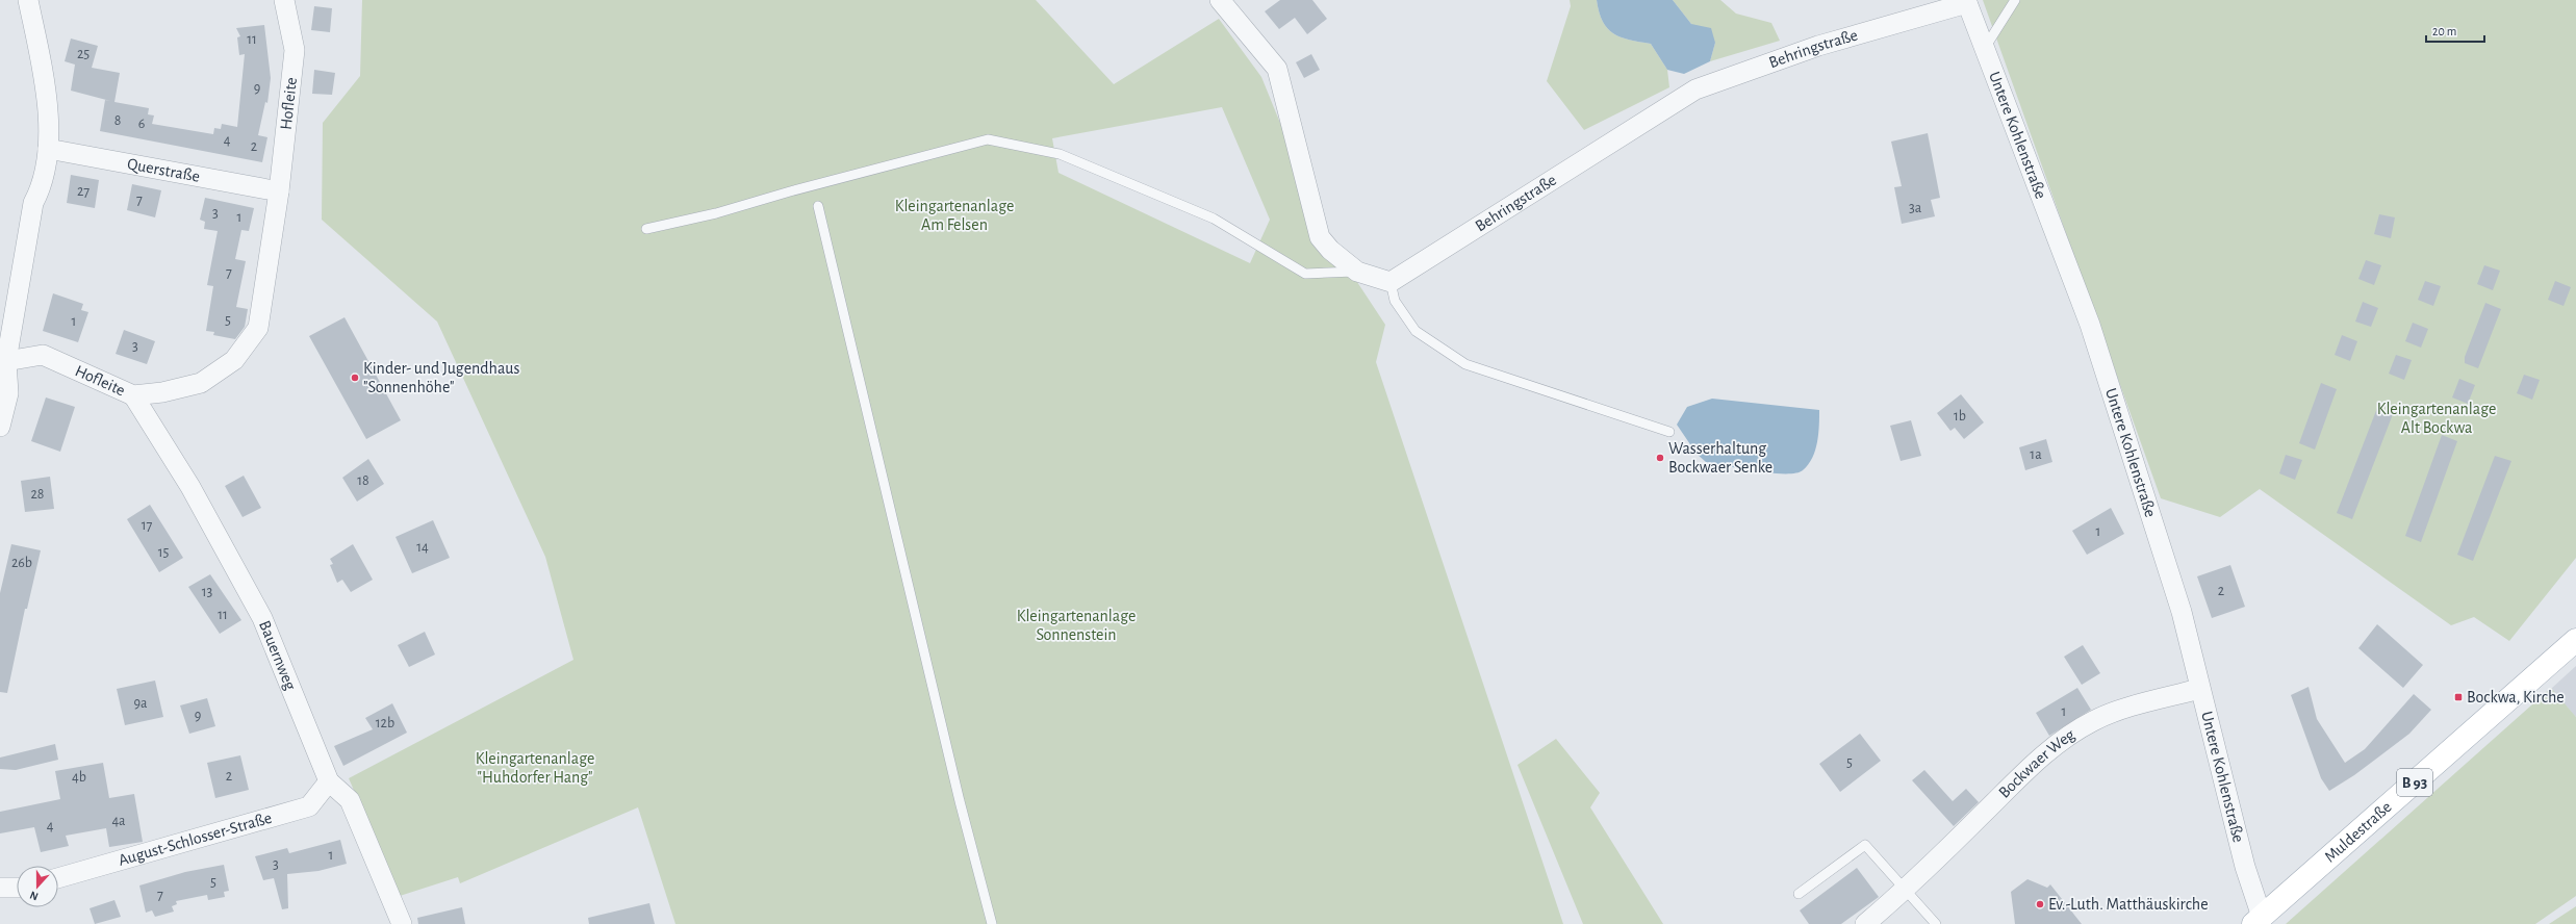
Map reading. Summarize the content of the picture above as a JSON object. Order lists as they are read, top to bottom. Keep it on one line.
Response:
{"streets":{"main road":["B 93","Muldestraße"],"street":["Behringstraße","Hofleite","Untere Kohlenstraße","Querstraße","Bauernweg","Bockwaer Weg","August-Schlosser-Straße"]},"crossings":[["Behringstraße","Untere Kohlenstraße"],["Hofleite","Querstraße"],["Hofleite","Bauernweg"],["Untere Kohlenstraße","Bockwaer Weg"],["Untere Kohlenstraße","Muldestraße"],["Bauernweg","August-Schlosser-Straße"]],"parks":["Kleingartenanlage Am Felsen","Kleingartenanlage Alt Bockwa","Kleingartenanlage Sonnenstein","Kleingartenanlage \"Huhdorfer Hang\""],"places":{"other":["Kinder- und Jugendhaus \"Sonnenhöhe\"","Wasserhaltung Bockwaer Senke","Ev.-Luth. Matthäuskirche"],"transit":["Bockwa, Kirche"]},"house_numbers":["11","25","9","8","6","4","2","27","7","3a","3","1","7","5","1","3","1b","1a","18","28","17","1","14","15","26b","2","13","11","9a","1","9","12b","5","2","4b","4a","4","1","3","5","7"],"scale_bar":"20 m","north":"bottom"}
